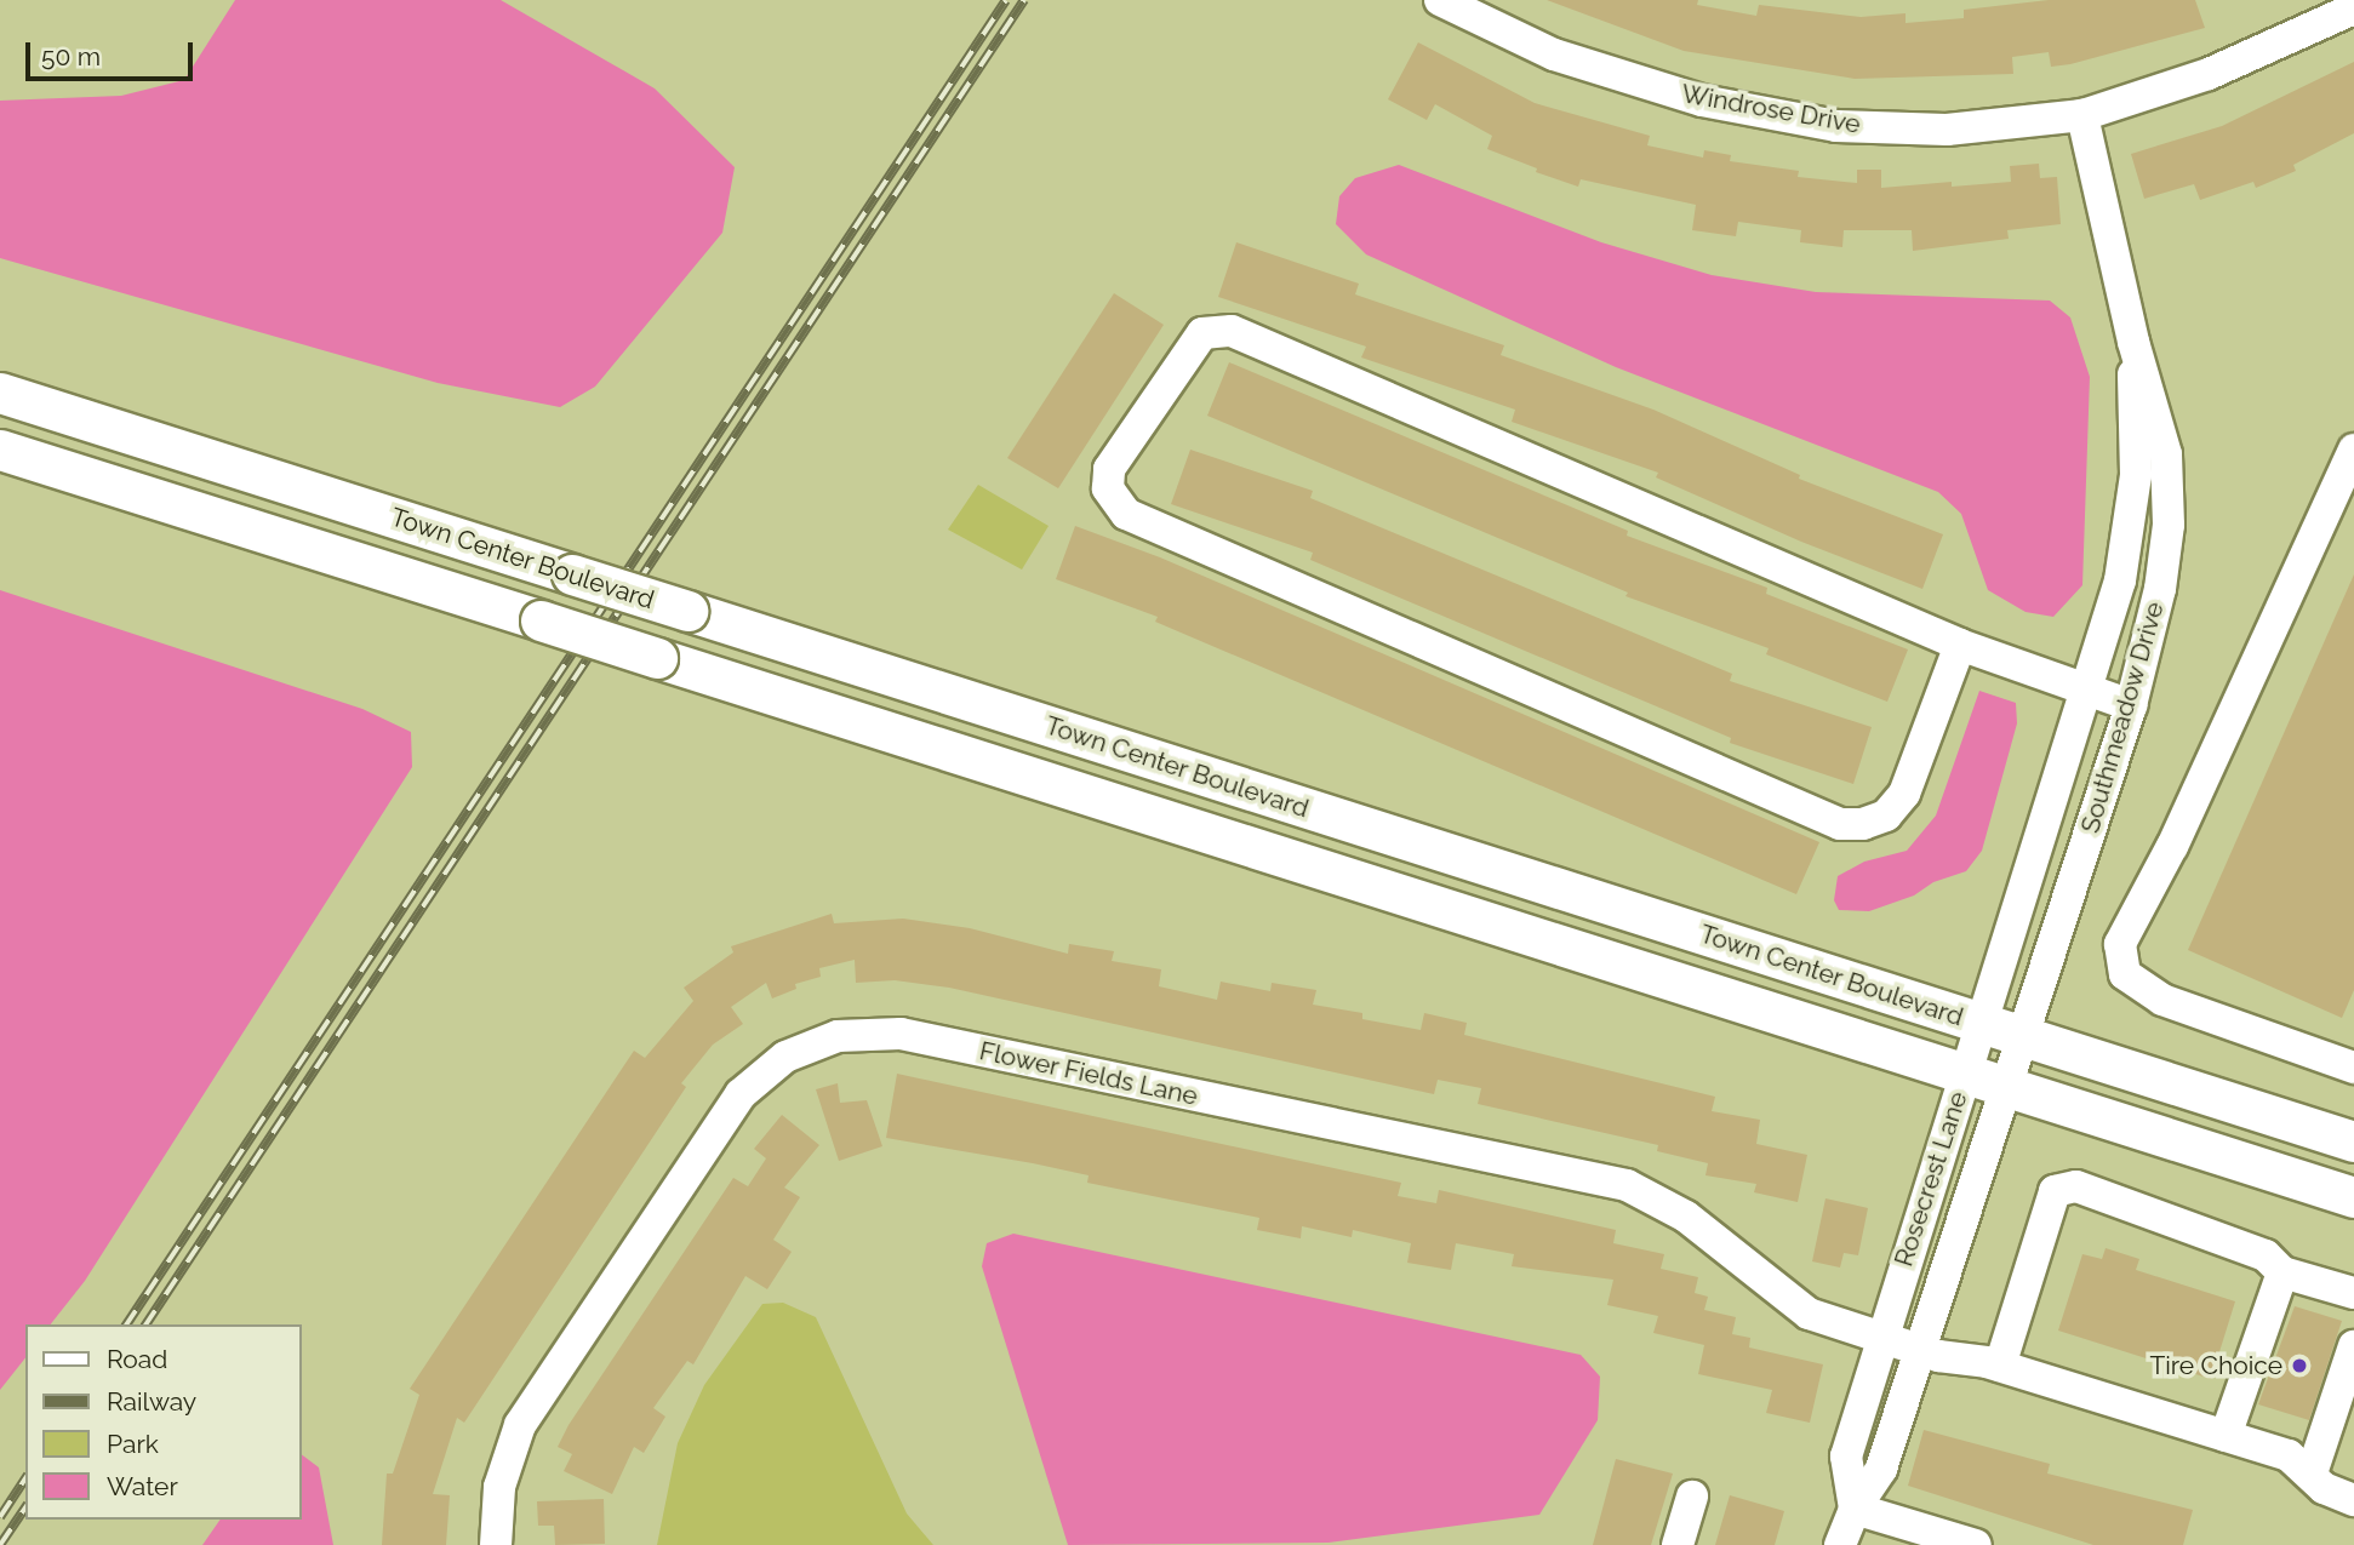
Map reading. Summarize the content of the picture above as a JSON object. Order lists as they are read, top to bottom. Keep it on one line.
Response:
{"streets":{"main road":["Town Center Boulevard"],"street":["Windrose Drive","Southmeadow Drive","Flower Fields Lane","Rosecrest Lane"]},"crossings":[["Windrose Drive","Southmeadow Drive"],["Town Center Boulevard","Southmeadow Drive"],["Town Center Boulevard","Rosecrest Lane"],["Southmeadow Drive","Rosecrest Lane"],["Flower Fields Lane","Rosecrest Lane"]],"places":["Tire Choice"],"legend":["Road","Railway","Park","Water"],"scale_bar":"50 m"}
